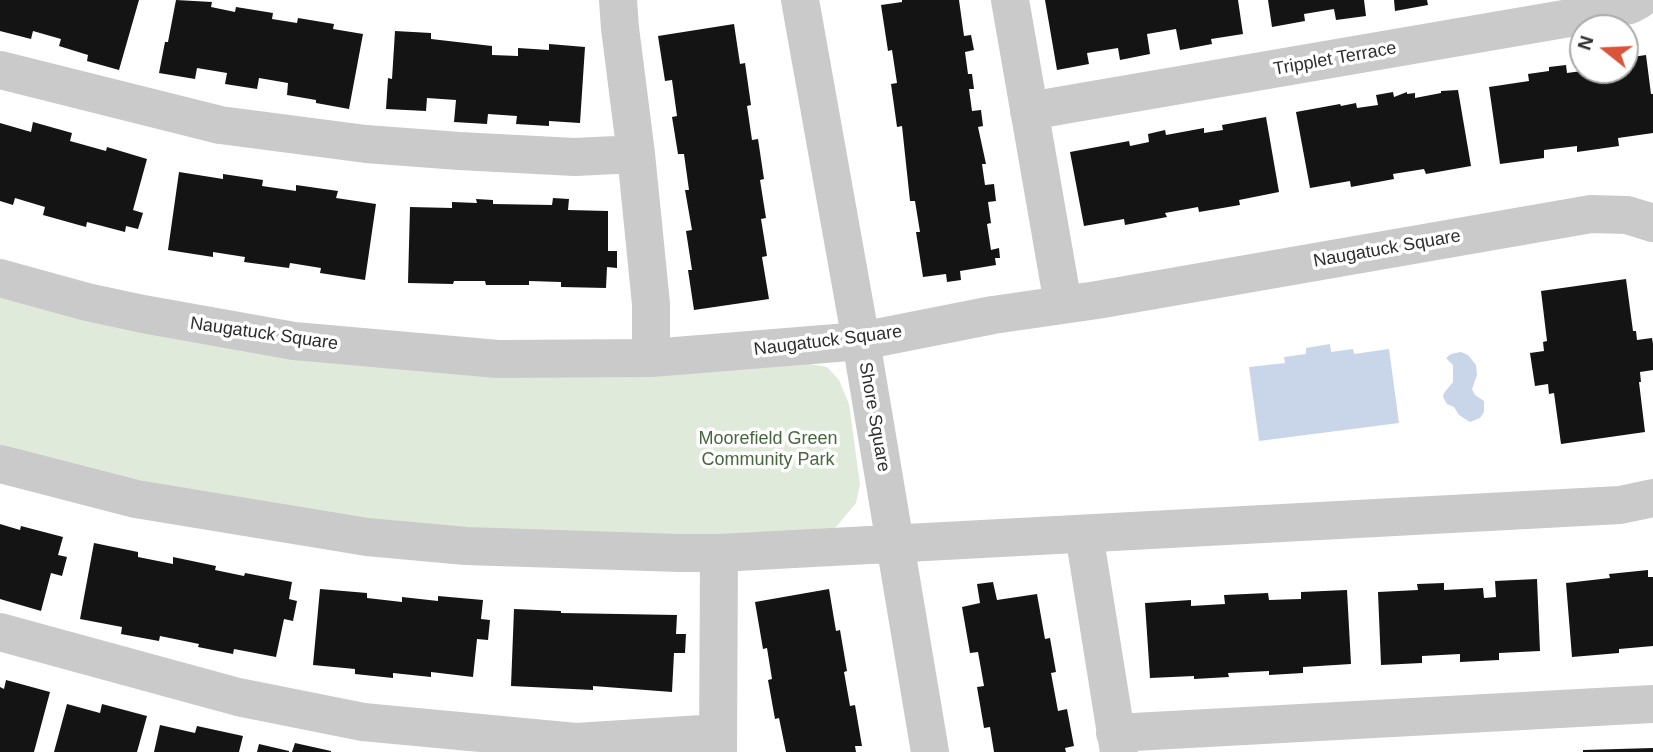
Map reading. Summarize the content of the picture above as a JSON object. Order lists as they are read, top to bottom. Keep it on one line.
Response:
{"streets":{"street":["Tripplet Terrace","Naugatuck Square","Shore Square"]},"crossings":[["Naugatuck Square","Shore Square"]],"parks":["Moorefield Green Community Park"],"north":"left"}
